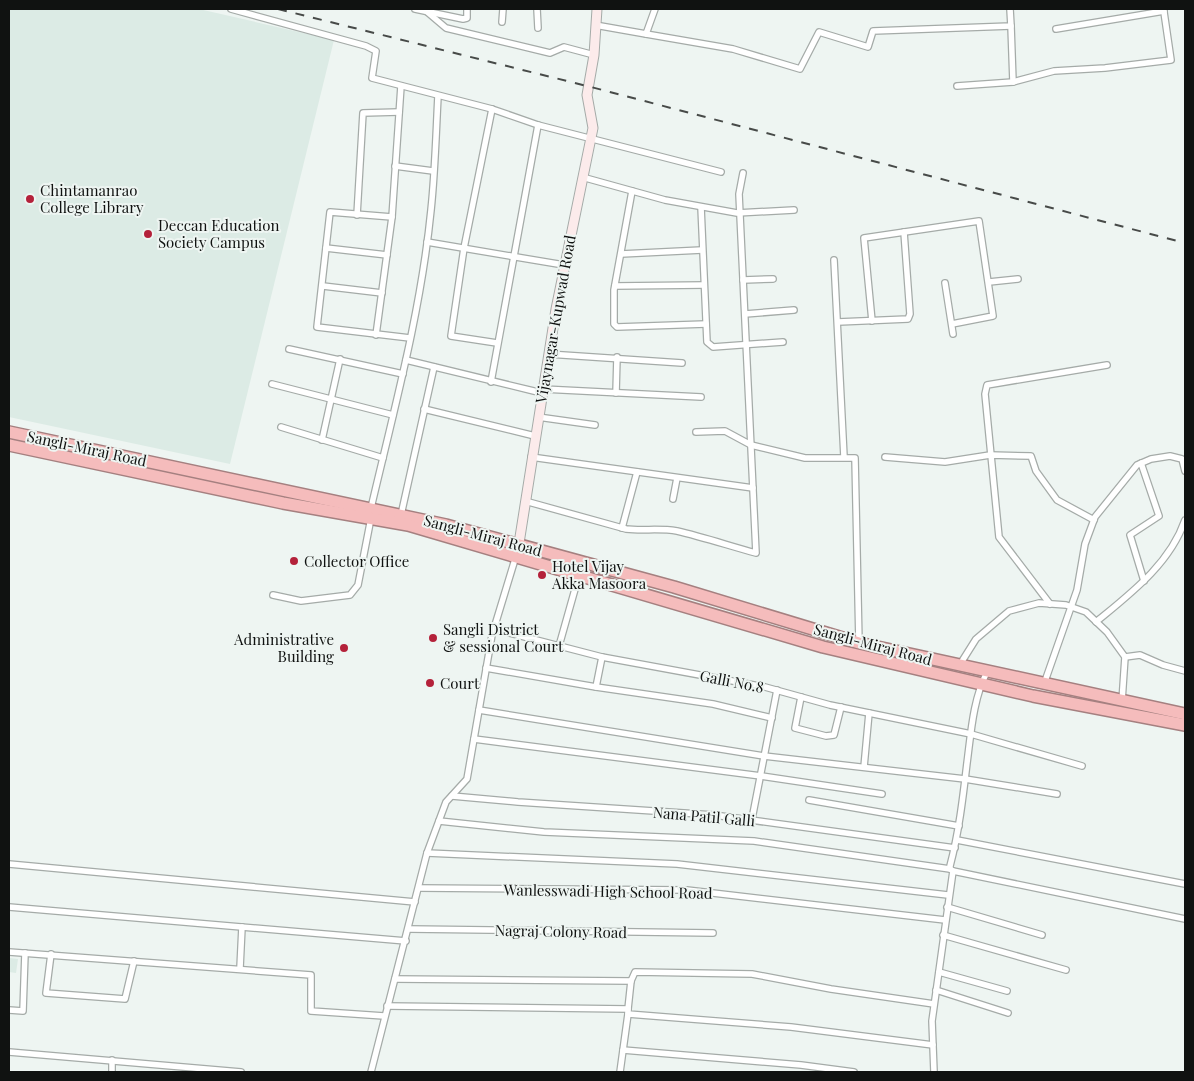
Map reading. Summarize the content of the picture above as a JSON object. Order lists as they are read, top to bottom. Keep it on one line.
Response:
{"streets":{"highway":["Sangli-Miraj Road"],"street":["Vijaynagar-Kupwad Road","Galli No.8","Nana Patil Galli","Wanlesswadi High School Road","Nagraj Colony Road"]},"crossings":[["Vijaynagar-Kupwad Road","Sangli-Miraj Road"]],"places":["Chintamanrao College Library","Deccan Education Society Campus","Collector Office","Hotel Vijay Akka Masoora","Sangli District & sessional Court","Administrative Building","Court"]}
